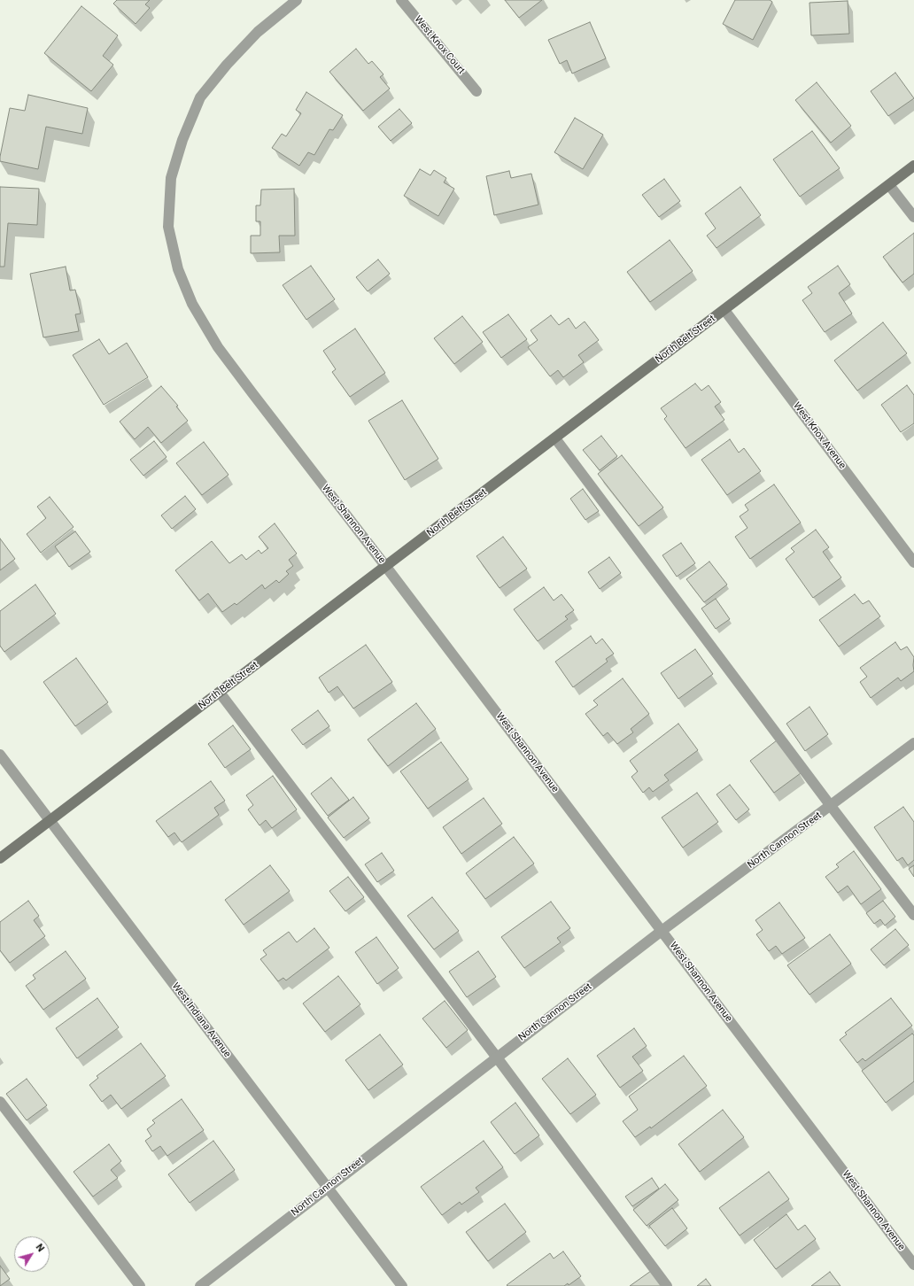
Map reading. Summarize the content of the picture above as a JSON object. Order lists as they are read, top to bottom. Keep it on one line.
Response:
{"streets":{"street":["West Knox Court","North Belt Street","West Knox Avenue","West Shannon Avenue","North Cannon Street","West Indiana Avenue"]},"crossings":[["North Belt Street","West Knox Avenue"],["North Belt Street","West Shannon Avenue"],["North Belt Street","West Indiana Avenue"],["West Shannon Avenue","North Cannon Street"],["North Cannon Street","West Indiana Avenue"]],"north":"top right"}
